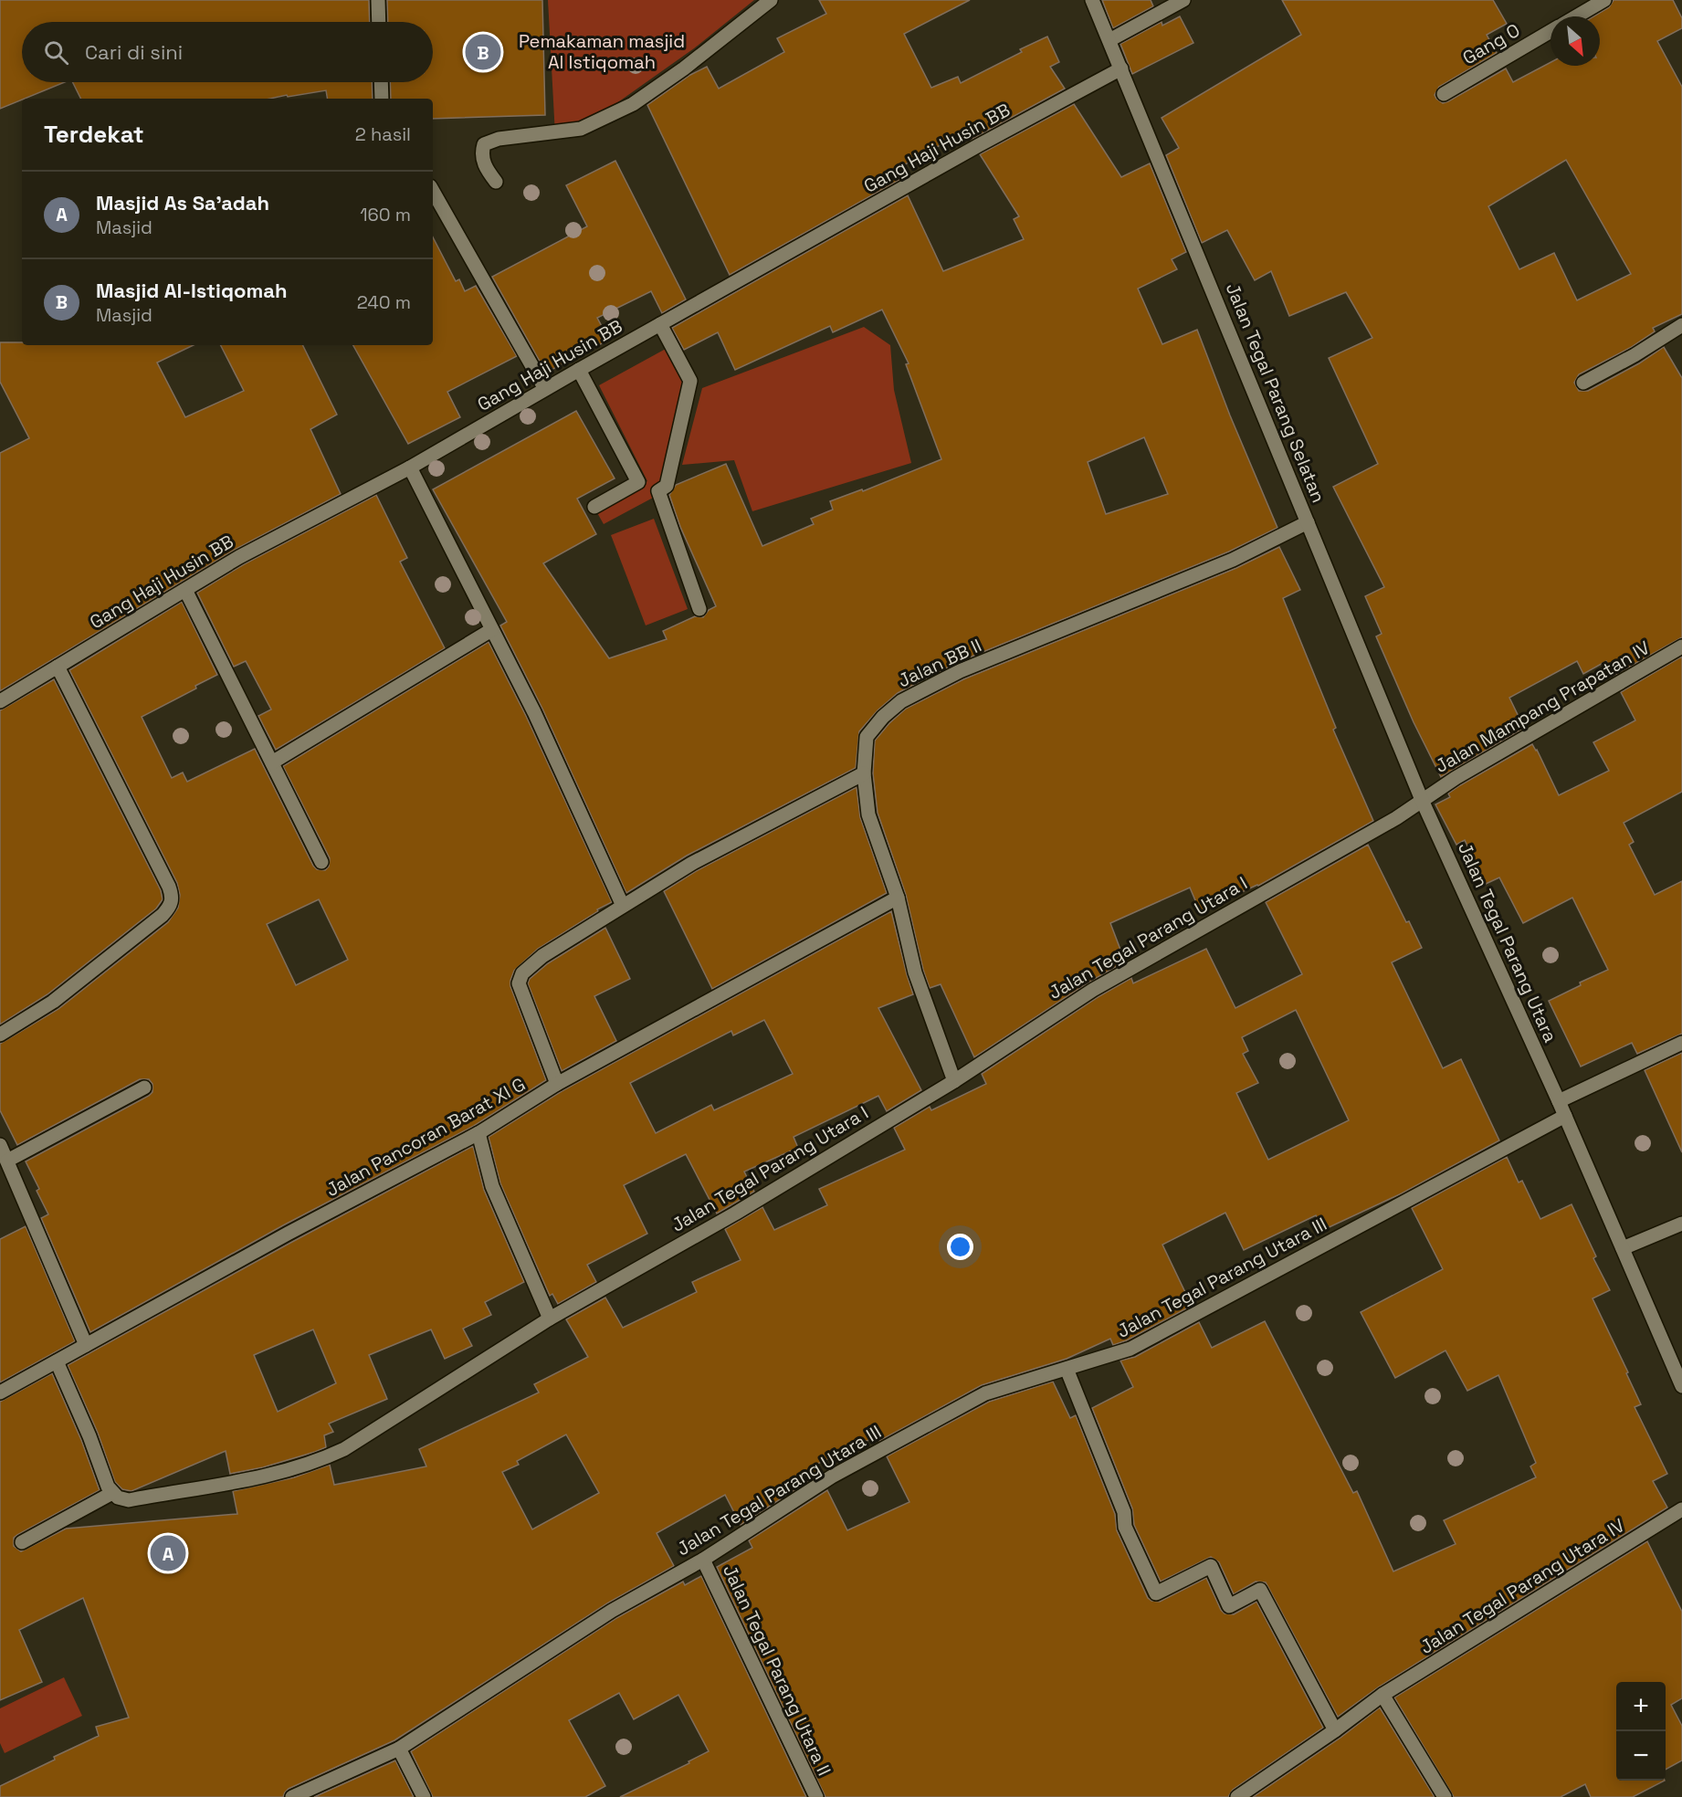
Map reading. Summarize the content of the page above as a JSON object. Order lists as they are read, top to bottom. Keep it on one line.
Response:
{"streets":{"street":["Gang O","Gang Haji Husin BB","Jalan Tegal Parang Selatan","Jalan BB II","Jalan Mampang Prapatan IV","Jalan Tegal Parang Utara I","Jalan Tegal Parang Utara","Jalan Pancoran Barat XI G","Jalan Tegal Parang Utara III","Jalan Tegal Parang Utara IV","Jalan Tegal Parang Utara II"]},"crossings":[["Gang Haji Husin BB","Jalan Tegal Parang Selatan"],["Jalan Tegal Parang Selatan","Jalan BB II"],["Jalan Tegal Parang Selatan","Jalan Mampang Prapatan IV"],["Jalan Tegal Parang Selatan","Jalan Tegal Parang Utara I"],["Jalan Tegal Parang Selatan","Jalan Tegal Parang Utara"],["Jalan BB II","Jalan Tegal Parang Utara I"],["Jalan BB II","Jalan Pancoran Barat XI G"],["Jalan Mampang Prapatan IV","Jalan Tegal Parang Utara I"],["Jalan Mampang Prapatan IV","Jalan Tegal Parang Utara"],["Jalan Tegal Parang Utara I","Jalan Tegal Parang Utara"],["Jalan Tegal Parang Utara","Jalan Tegal Parang Utara III"],["Jalan Tegal Parang Utara III","Jalan Tegal Parang Utara II"]],"parks":["Pemakaman masjid Al Istiqomah"],"north":"bottom right","page":{"search":"Cari di sini","pins":["B","A"],"heading":["Terdekat","2 hasil"],"list":[{"mark":"A","name":"Masjid As Sa'adah","note":"Masjid","value":"160 m"},{"mark":"B","name":"Masjid Al-Istiqomah","note":"Masjid","value":"240 m"}],"map_buttons":["+","−"]}}
